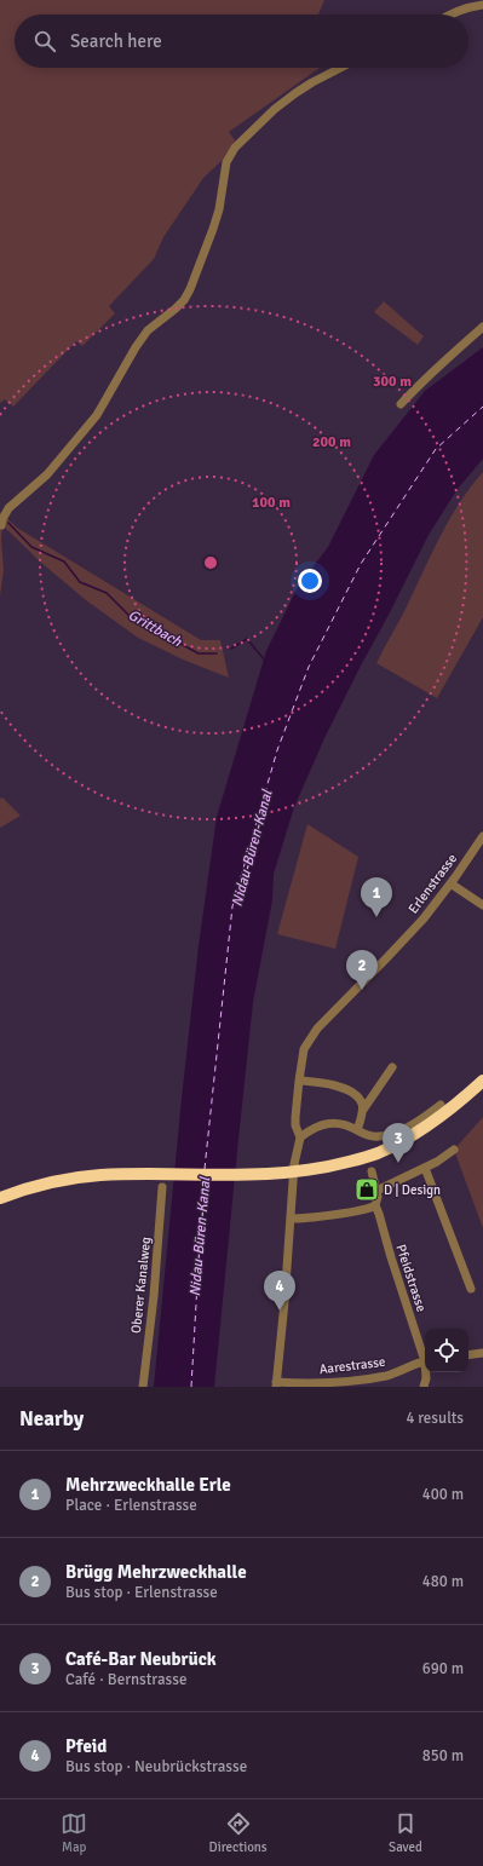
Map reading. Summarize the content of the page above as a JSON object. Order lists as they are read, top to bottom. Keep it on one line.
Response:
{"streets":{"street":["Erlenstrasse","Pfeidstrasse","Oberer Kanalweg","Aarestrasse"]},"crossings":[["Erlenstrasse","Aarestrasse"]],"water":["Grittbach","Nidau-Büren-Kanal"],"places":{"shop":["D | Design"]},"page":{"search":"Search here","pins":["1","2","3","4"],"heading":["Nearby","4 results"],"list":[{"mark":"1","name":"Mehrzweckhalle Erle","note":"Place · Erlenstrasse","value":"400 m"},{"mark":"2","name":"Brügg Mehrzweckhalle","note":"Bus stop · Erlenstrasse","value":"480 m"},{"mark":"3","name":"Café-Bar Neubrück","note":"Café · Bernstrasse","value":"690 m"},{"mark":"4","name":"Pfeid","note":"Bus stop · Neubrückstrasse","value":"850 m"}],"nav":["Map","Directions","Saved"]},"rings":["300 m","200 m","100 m"]}
